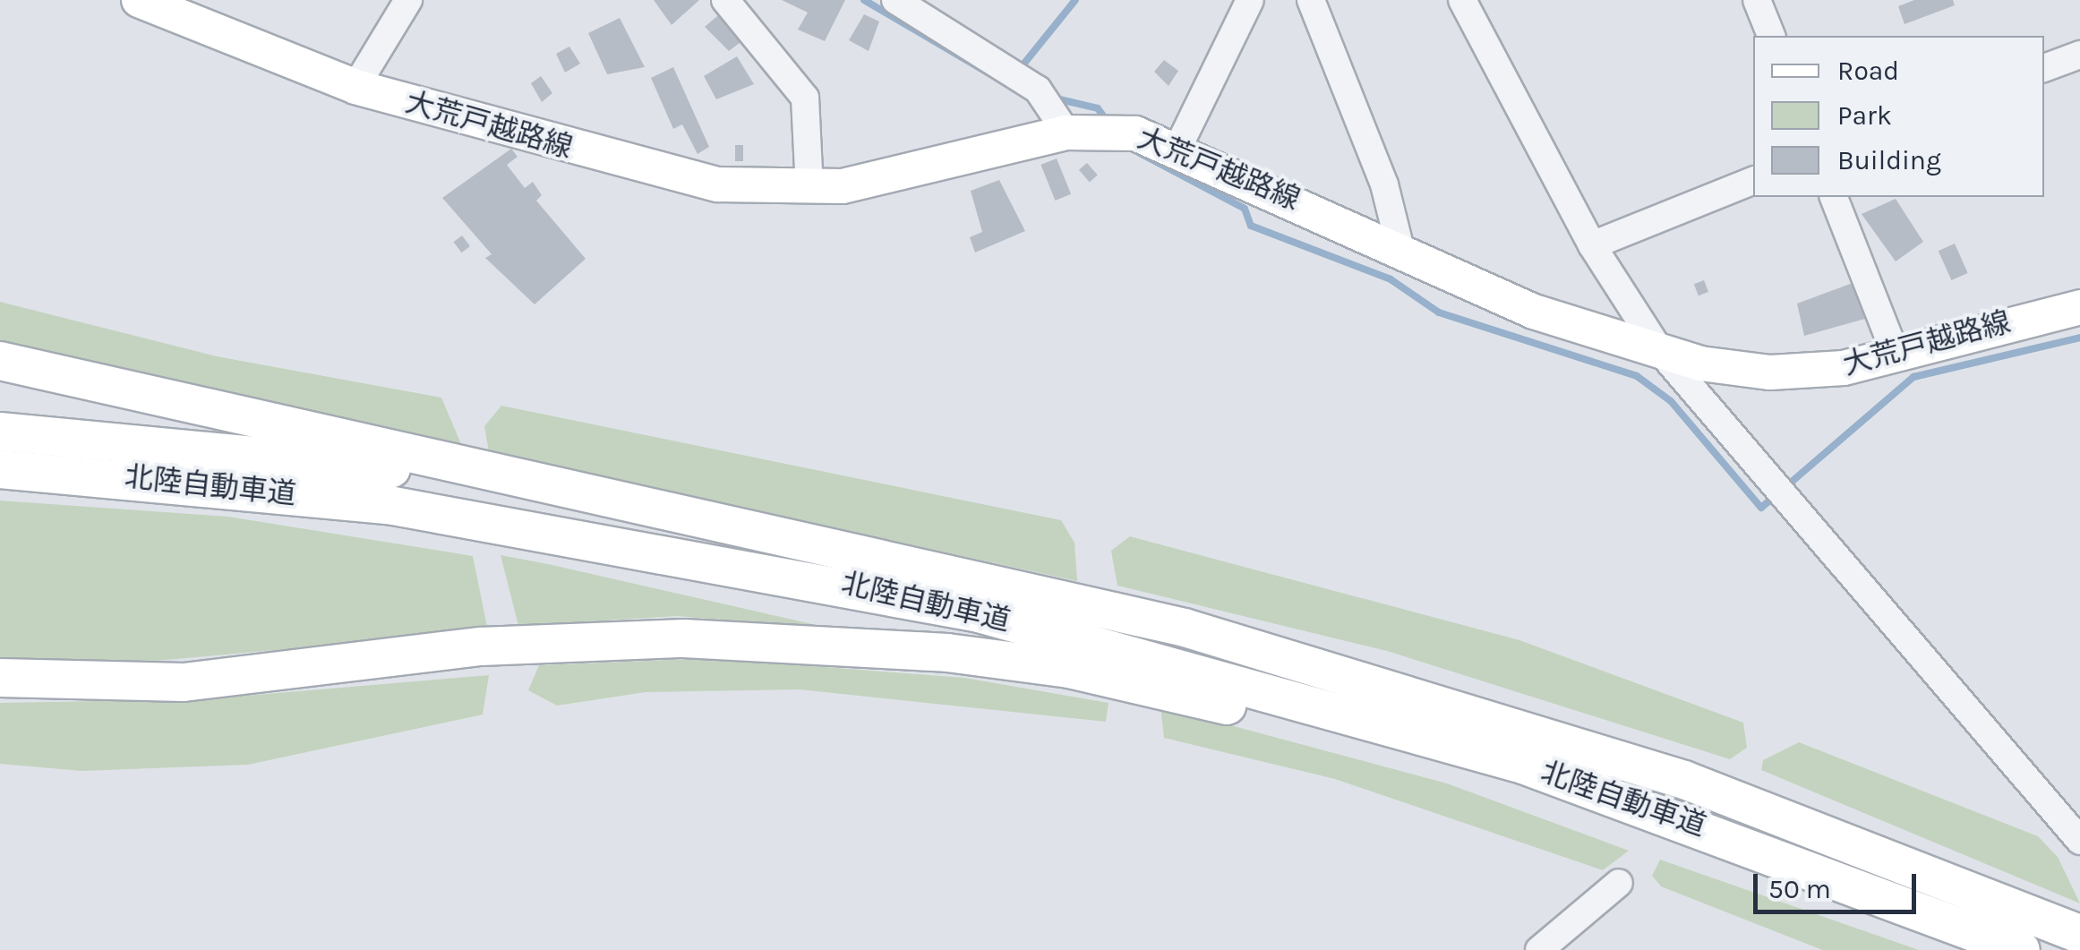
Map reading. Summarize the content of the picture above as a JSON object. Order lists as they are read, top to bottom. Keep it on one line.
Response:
{"streets":{"highway":["北陸自動車道"],"main road":["大荒戸越路線"]},"legend":["Road","Park","Building"],"scale_bar":"50 m"}
